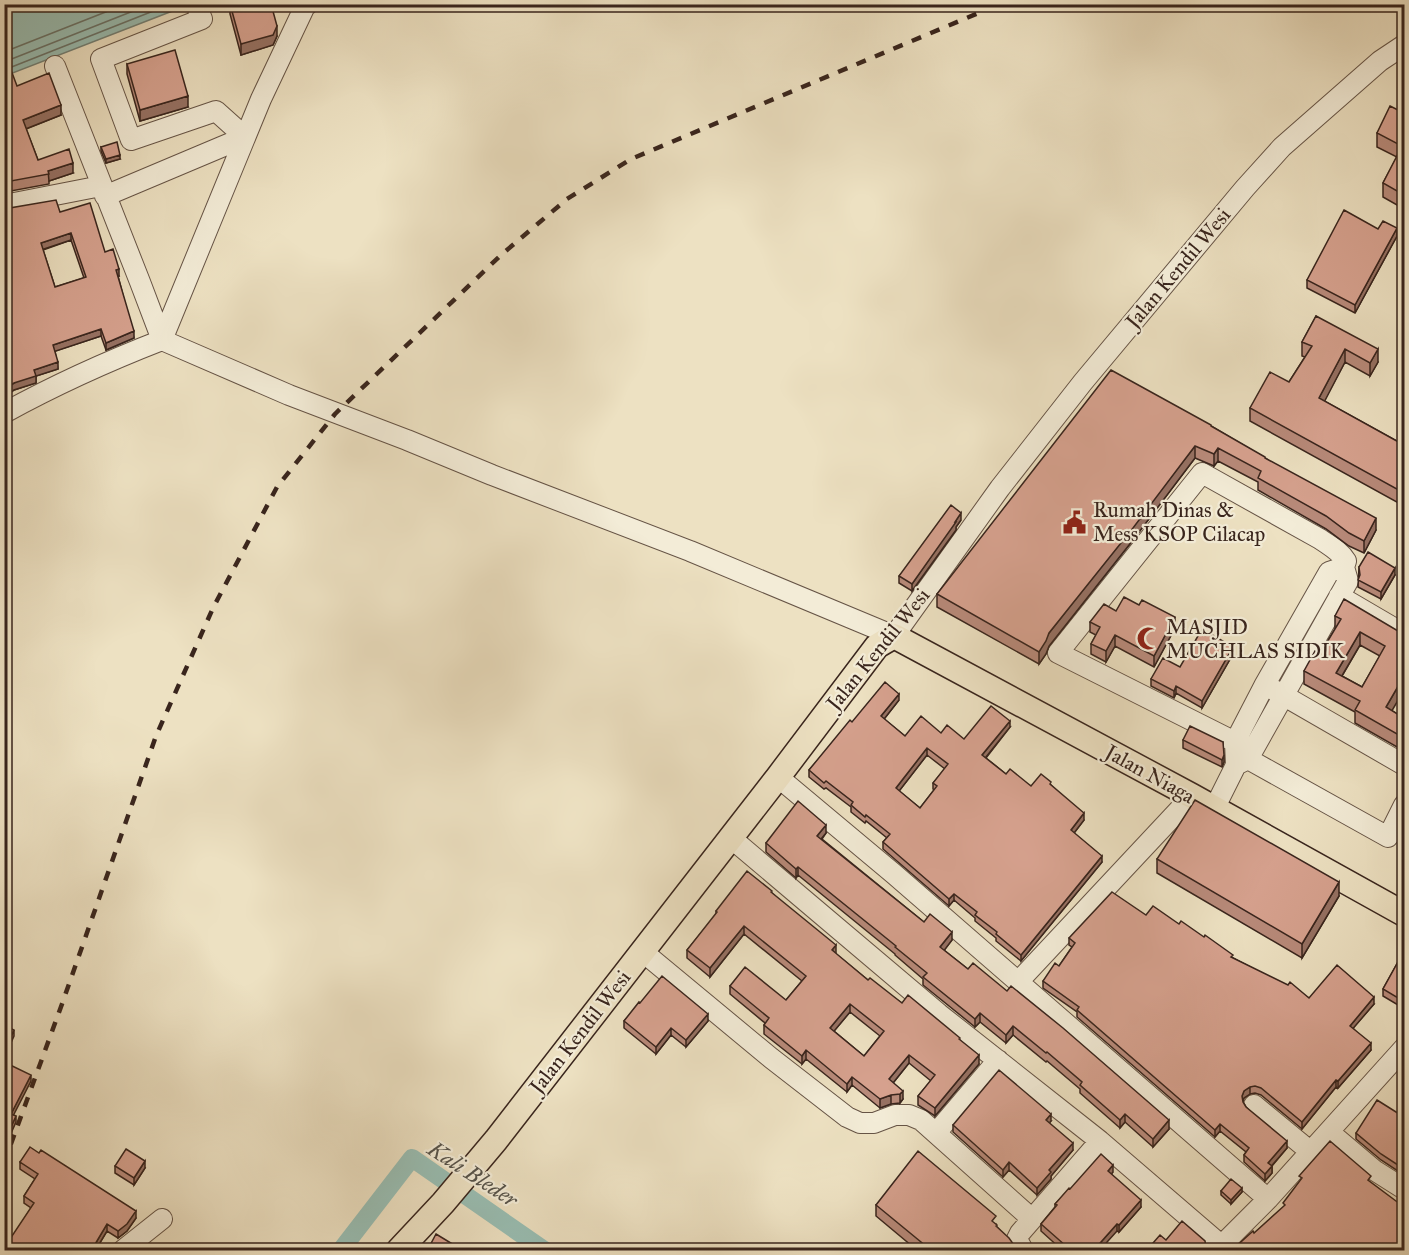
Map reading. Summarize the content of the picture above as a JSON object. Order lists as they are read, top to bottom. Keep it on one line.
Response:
{"streets":{"main road":["Jalan Kendil Wesi","Jalan Niaga"]},"crossings":[["Jalan Kendil Wesi","Jalan Niaga"]],"water":["Kali Bleder"],"places":{"public building":["Rumah Dinas & Mess KSOP Cilacap"],"mosque":["MASJID MUCHLAS SIDIK"]}}
